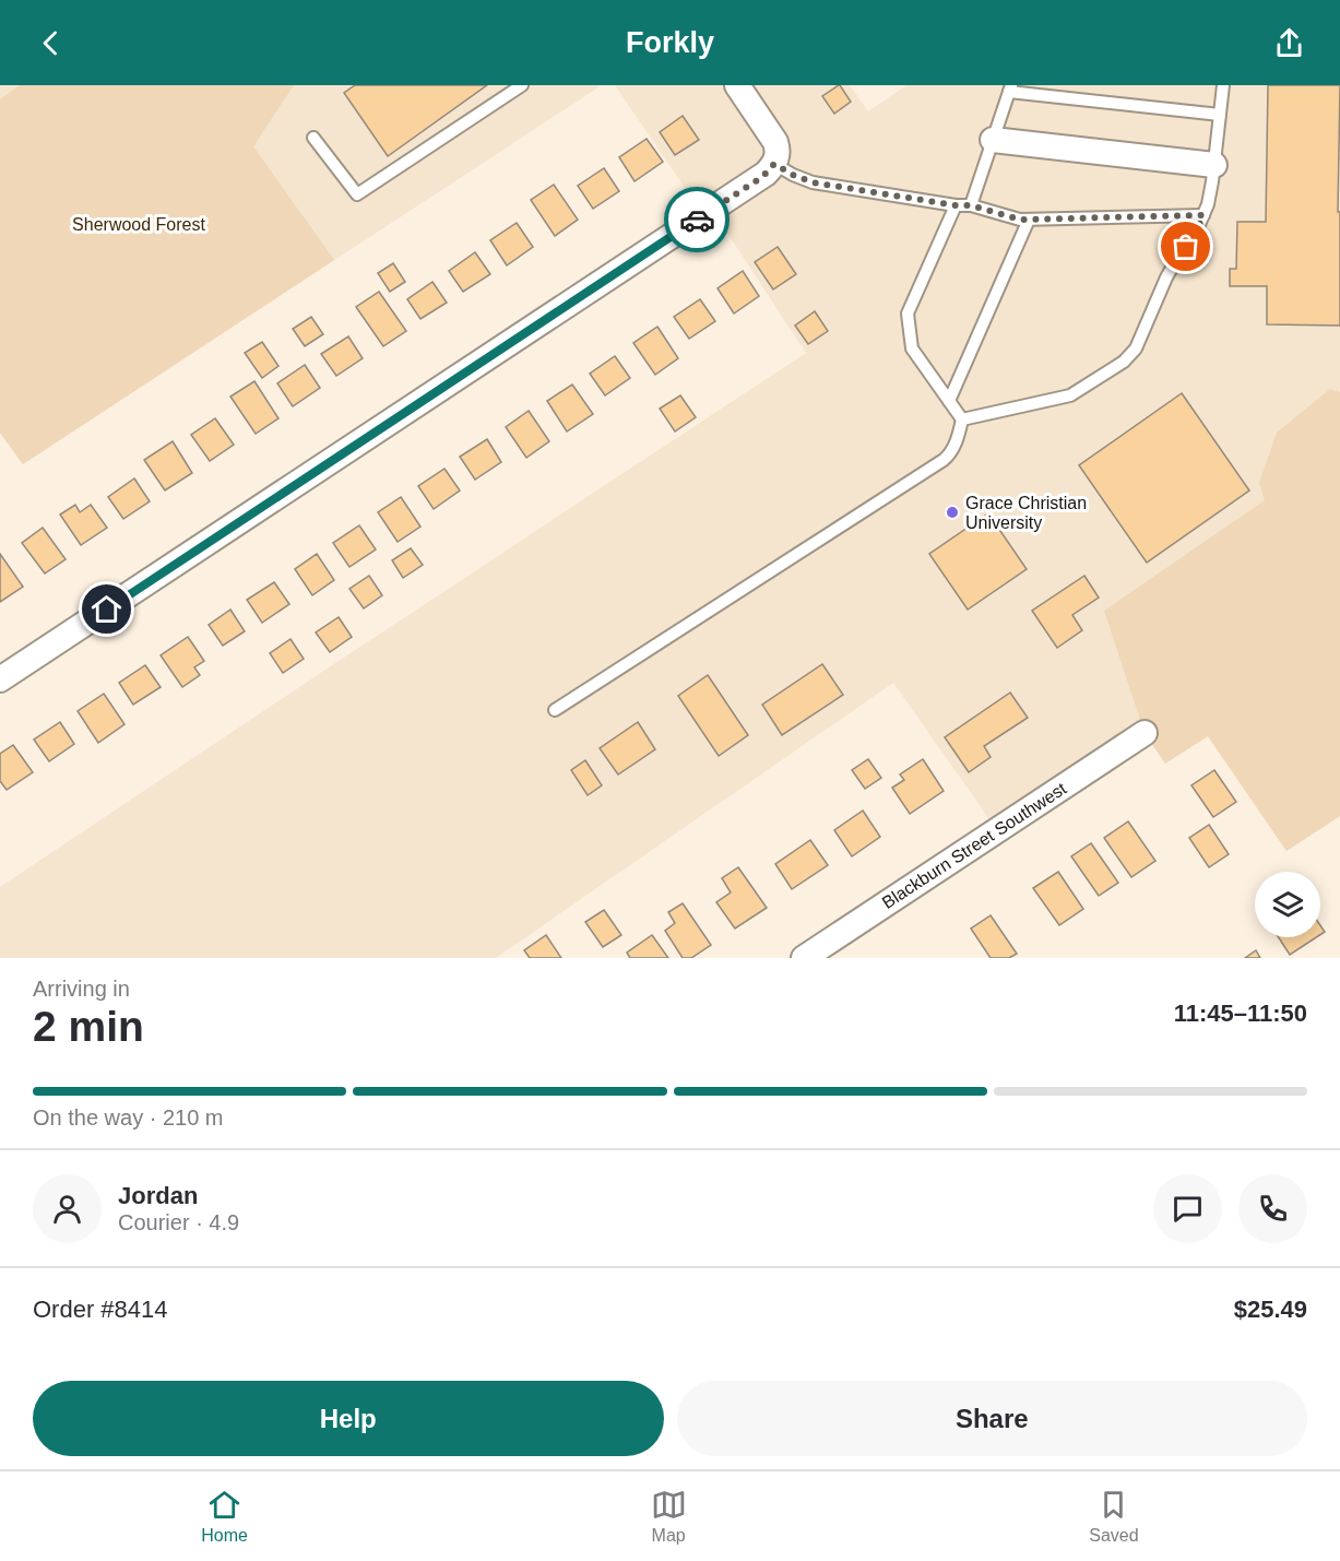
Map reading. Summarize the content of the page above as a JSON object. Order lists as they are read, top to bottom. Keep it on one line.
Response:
{"streets":{"street":["Blackburn Street Southwest"]},"parks":["Sherwood Forest"],"places":["Grace Christian University"],"page":{"header":"Forkly","heading":["2 min","Arriving in","11:45–11:50"],"panel":["Jordan","Courier · 4.9","Order #8414","$25.49"],"bar":"On the way · 210 m","buttons":["Help","Share"],"tabs":["Home","Map","Saved"]}}
